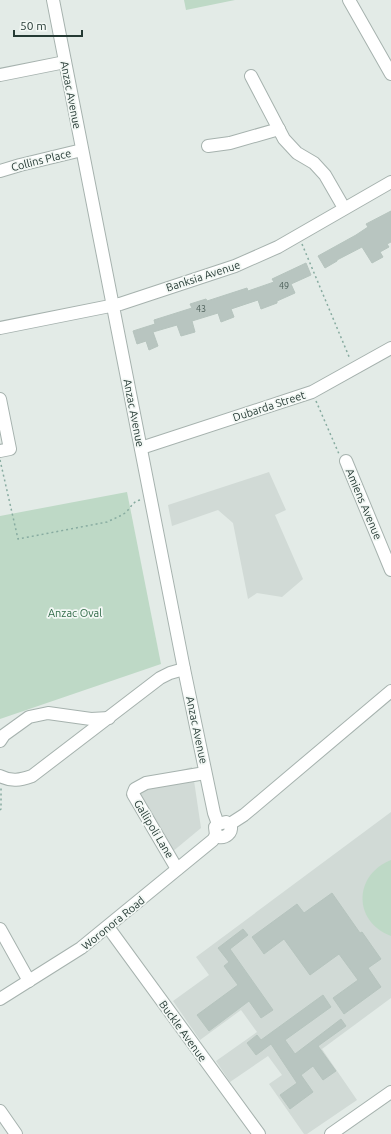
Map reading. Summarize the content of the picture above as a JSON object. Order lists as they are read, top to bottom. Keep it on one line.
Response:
{"streets":{"street":["Anzac Avenue","Collins Place","Banksia Avenue","Dubarda Street","Amiens Avenue","Gallipoli Lane","Woronora Road","Buckle Avenue"]},"crossings":[["Anzac Avenue","Collins Place"],["Anzac Avenue","Banksia Avenue"],["Anzac Avenue","Dubarda Street"],["Anzac Avenue","Gallipoli Lane"],["Anzac Avenue","Woronora Road"],["Gallipoli Lane","Woronora Road"],["Woronora Road","Buckle Avenue"]],"parks":["Anzac Oval"],"house_numbers":["49","43"],"scale_bar":"50 m"}
